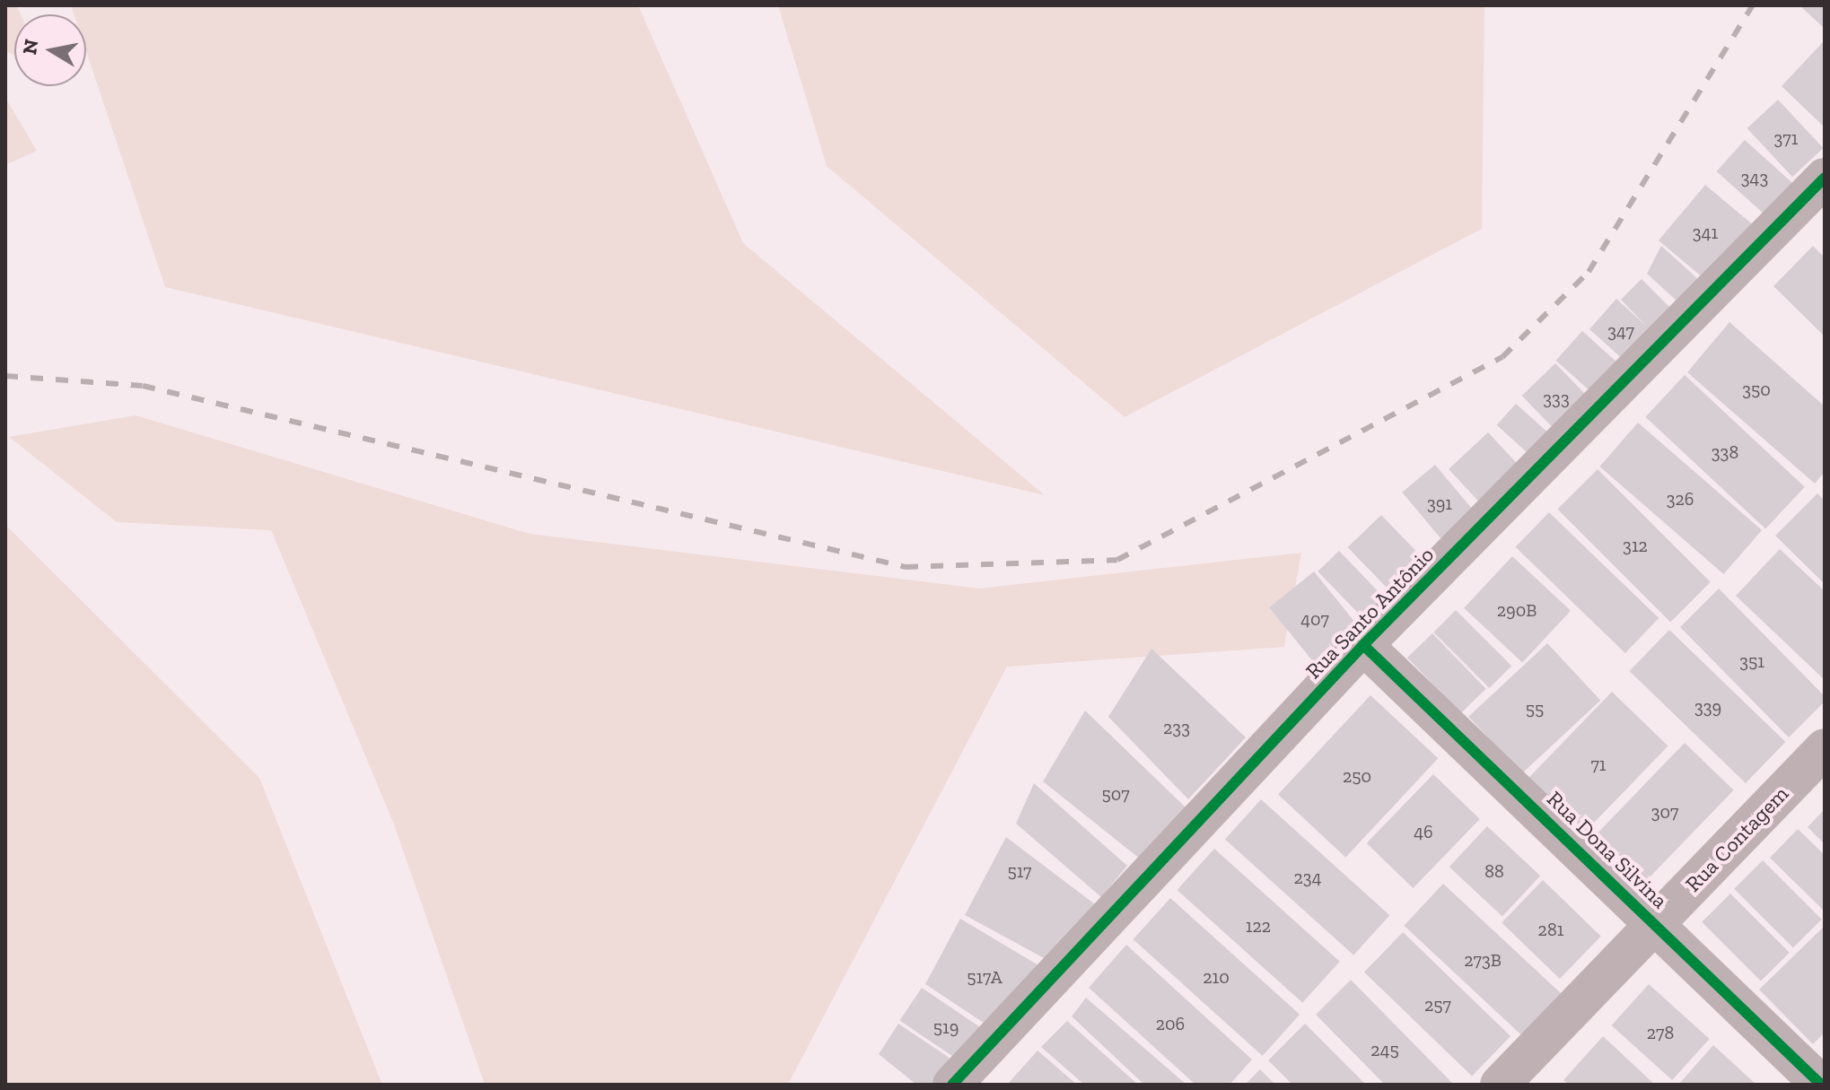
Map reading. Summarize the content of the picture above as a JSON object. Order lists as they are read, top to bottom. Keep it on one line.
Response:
{"streets":{"street":["Rua Santo Antônio","Rua Contagem","Rua Dona Silvina"]},"crossings":[["Rua Santo Antônio","Rua Dona Silvina"],["Rua Contagem","Rua Dona Silvina"]],"house_numbers":["371","343","341","347","350","333","338","326","391","312","290B","407","351","339","55","233","71","250","507","307","46","517","88","234","122","281","273B","517A","210","257","206","519","278","245"],"north":"left"}
